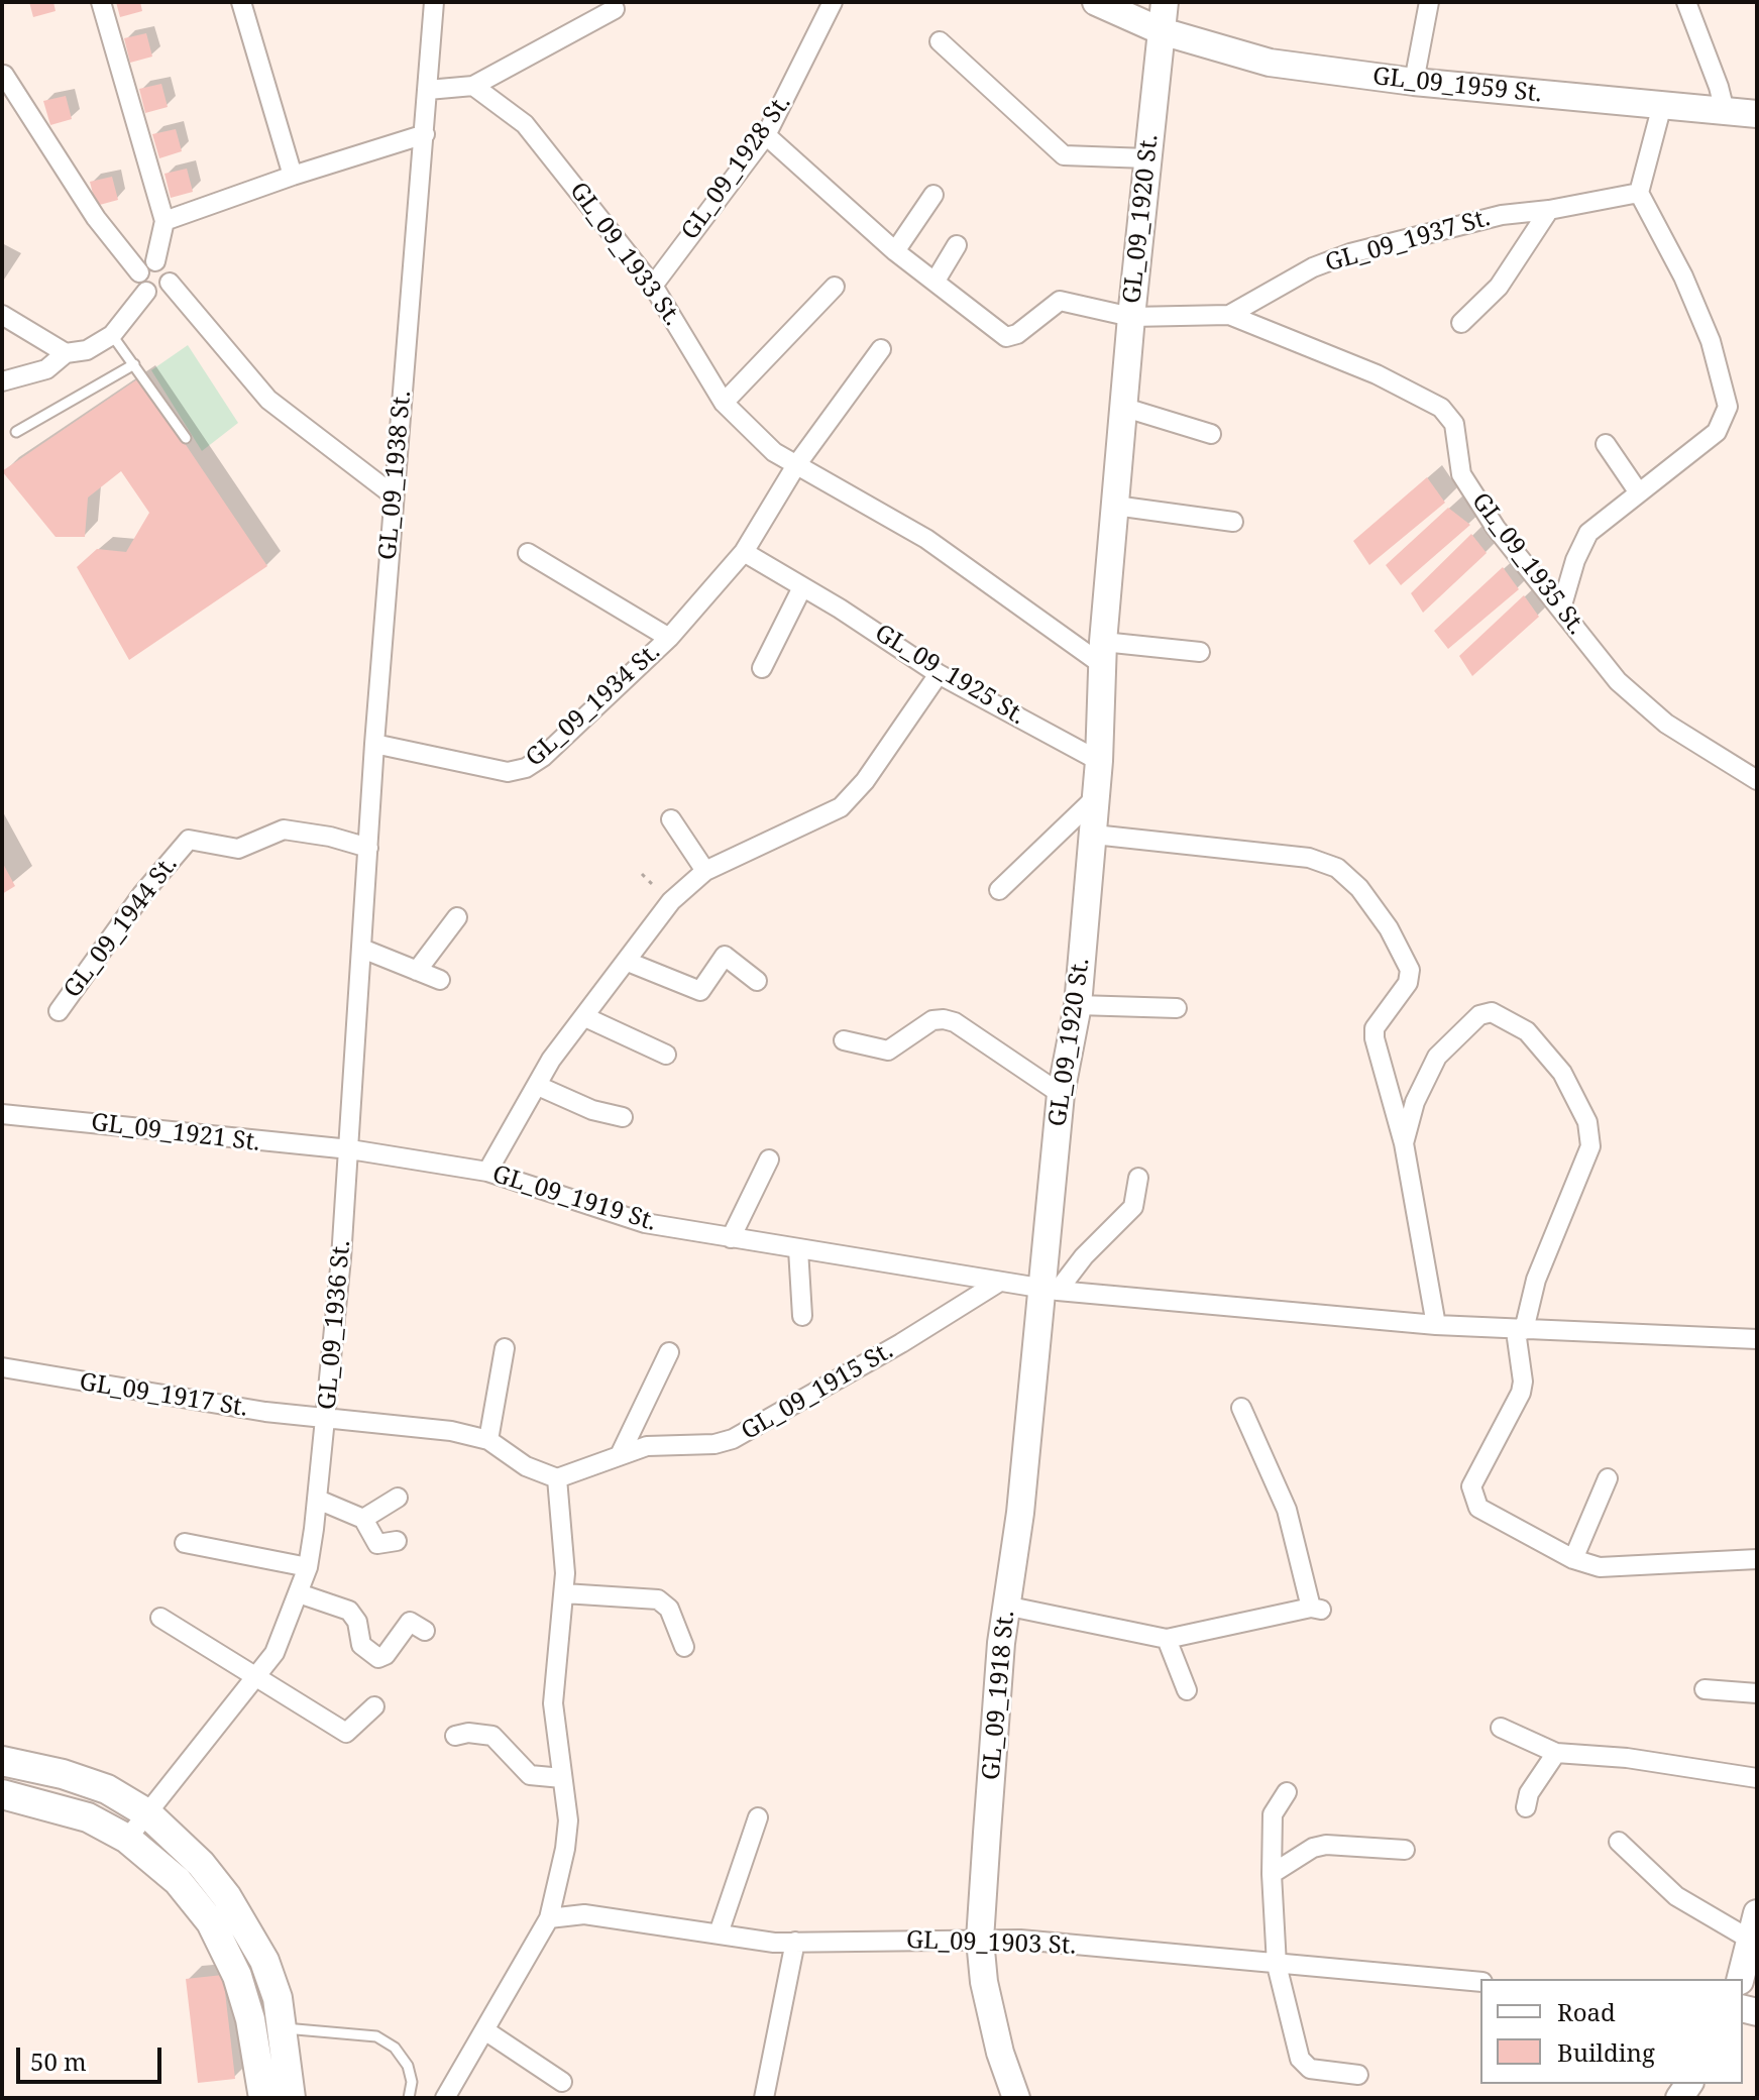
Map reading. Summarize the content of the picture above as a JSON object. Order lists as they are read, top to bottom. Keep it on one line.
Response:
{"streets":{"main road":["GL_09_1959 St.","GL_09_1920 St.","GL_09_1918 St."],"street":["GL_09_1928 St.","GL_09_1937 St.","GL_09_1933 St.","GL_09_1938 St.","GL_09_1935 St.","GL_09_1925 St.","GL_09_1934 St.","GL_09_1944 St.","GL_09_1921 St.","GL_09_1919 St.","GL_09_1936 St.","GL_09_1915 St.","GL_09_1917 St.","GL_09_1903 St."]},"crossings":[["GL_09_1959 St.","GL_09_1920 St."],["GL_09_1928 St.","GL_09_1933 St."],["GL_09_1920 St.","GL_09_1933 St."],["GL_09_1920 St.","GL_09_1925 St."],["GL_09_1920 St.","GL_09_1919 St."],["GL_09_1920 St.","GL_09_1918 St."],["GL_09_1937 St.","GL_09_1935 St."],["GL_09_1933 St.","GL_09_1934 St."],["GL_09_1938 St.","GL_09_1934 St."],["GL_09_1938 St.","GL_09_1944 St."],["GL_09_1938 St.","GL_09_1921 St."],["GL_09_1938 St.","GL_09_1919 St."],["GL_09_1938 St.","GL_09_1936 St."],["GL_09_1925 St.","GL_09_1934 St."],["GL_09_1921 St.","GL_09_1919 St."],["GL_09_1921 St.","GL_09_1936 St."],["GL_09_1919 St.","GL_09_1936 St."],["GL_09_1919 St.","GL_09_1915 St."],["GL_09_1919 St.","GL_09_1918 St."],["GL_09_1936 St.","GL_09_1917 St."],["GL_09_1918 St.","GL_09_1903 St."]],"legend":["Road","Building"],"scale_bar":"50 m"}
